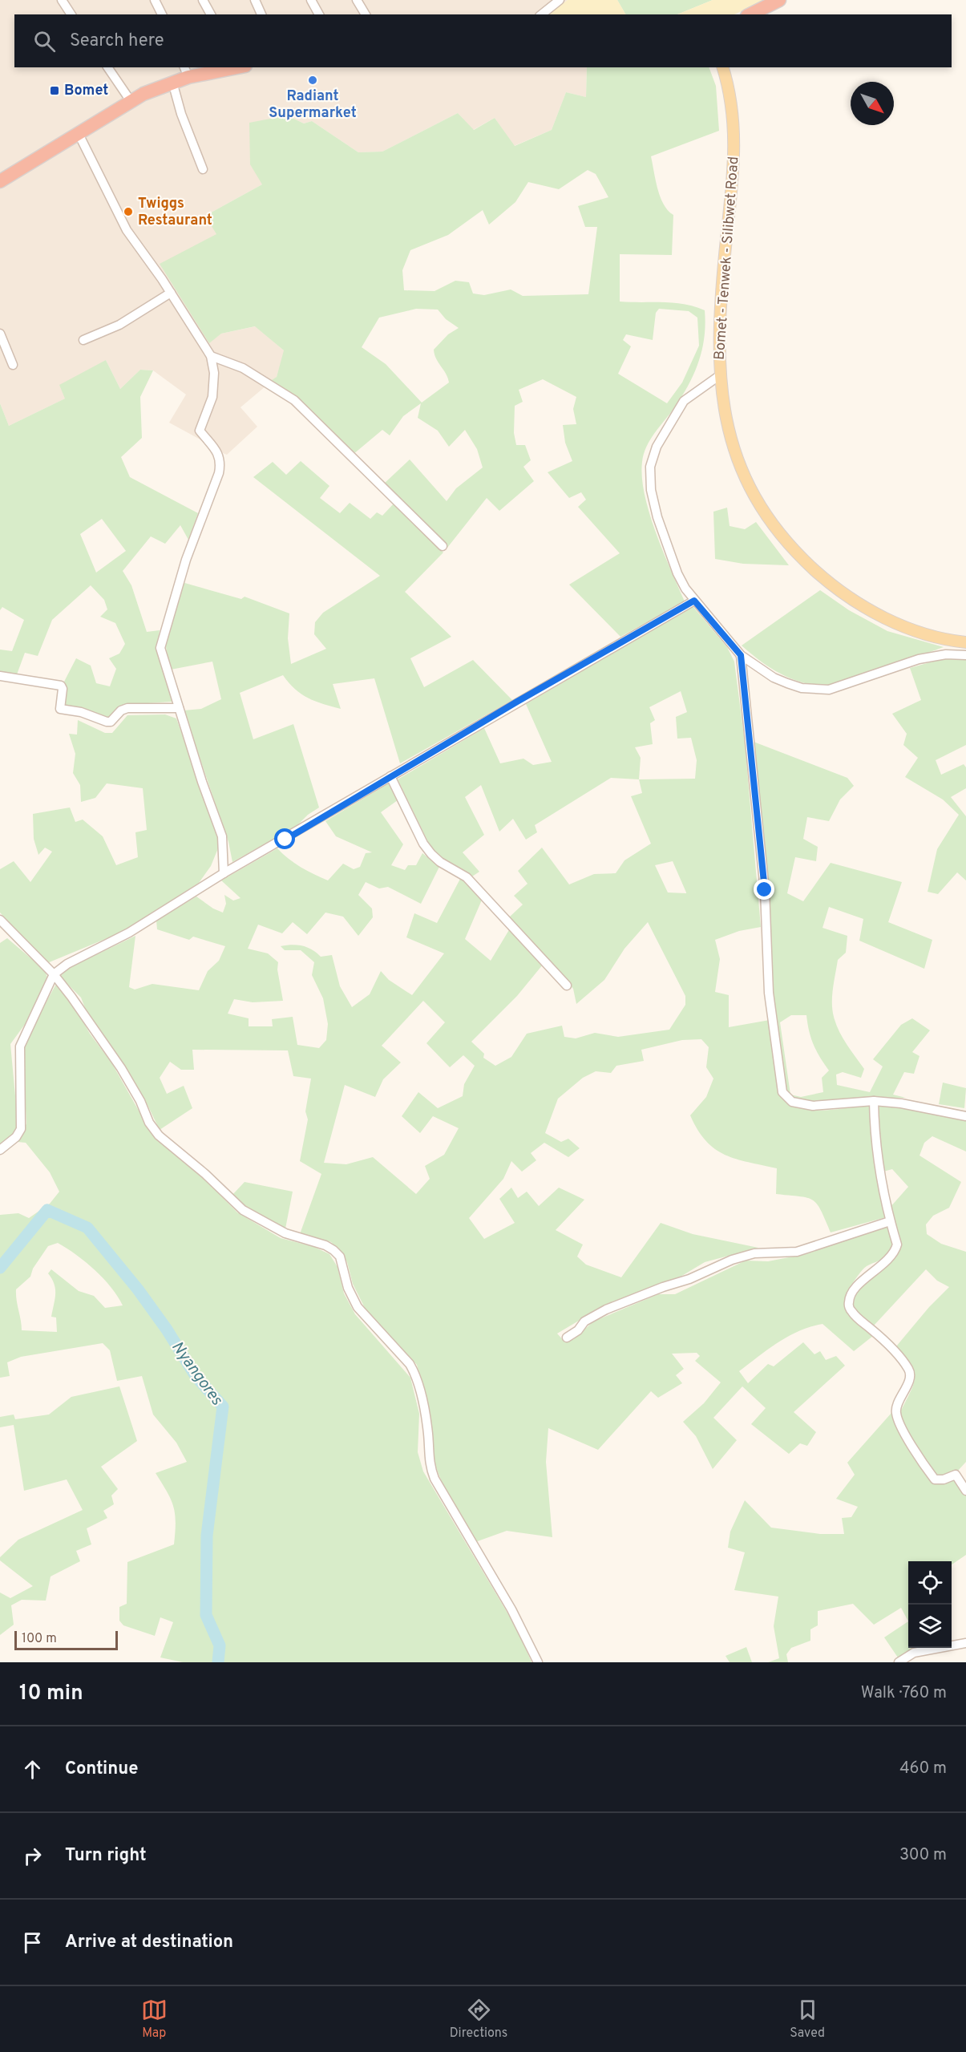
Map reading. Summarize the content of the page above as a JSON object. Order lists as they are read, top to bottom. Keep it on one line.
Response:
{"streets":{"main road":["Bomet - Tenwek - Silibwet Road"]},"water":["Nyangores"],"places":{"other":["Radiant Supermarket","Twiggs Restaurant"],"transit":["Bomet"]},"scale_bar":"100 m","north":"bottom right","page":{"search":"Search here","scale":"100 m","heading":["10 min","Walk · 760 m"],"list":[["Continue","460 m"],["Turn right","300 m"],"Arrive at destination"],"nav":["Map","Directions","Saved"]}}
